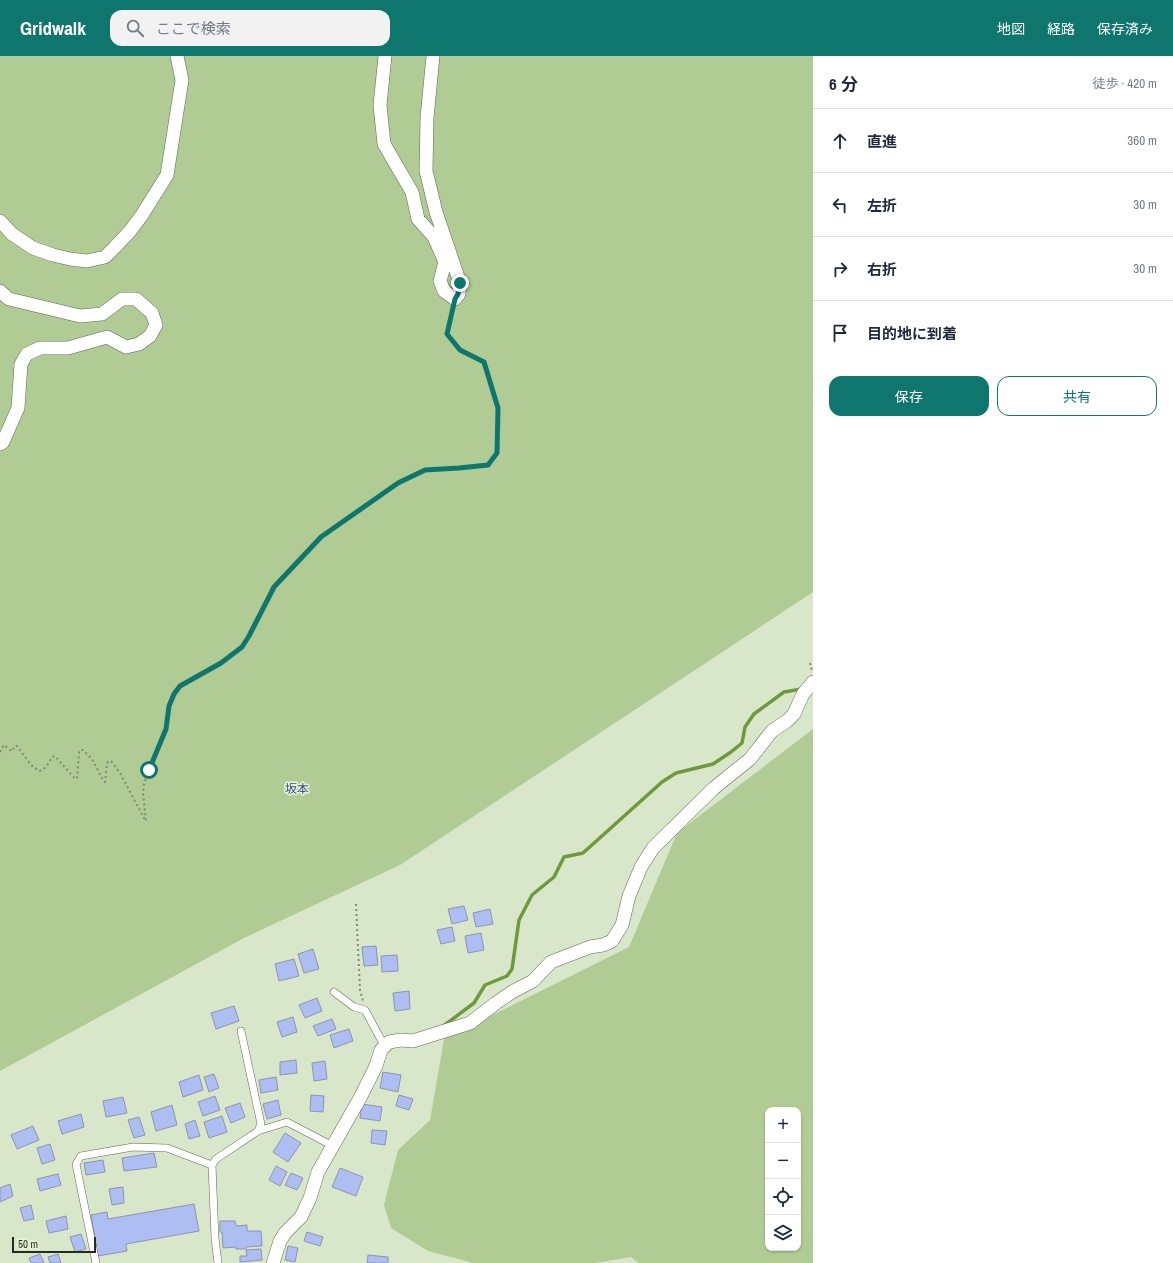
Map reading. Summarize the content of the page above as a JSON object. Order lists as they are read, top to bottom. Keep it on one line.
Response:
{"districts":["坂本"],"scale_bar":"50 m","page":{"header":"Gridwalk","search":"ここで検索","nav":["地図","経路","保存済み"],"heading":["6 分","徒歩 · 420 m"],"list":[["直進","360 m"],["左折","30 m"],["右折","30 m"],"目的地に到着"],"buttons":["保存","共有"],"map_buttons":["+","−"],"scale":"50 m"}}
